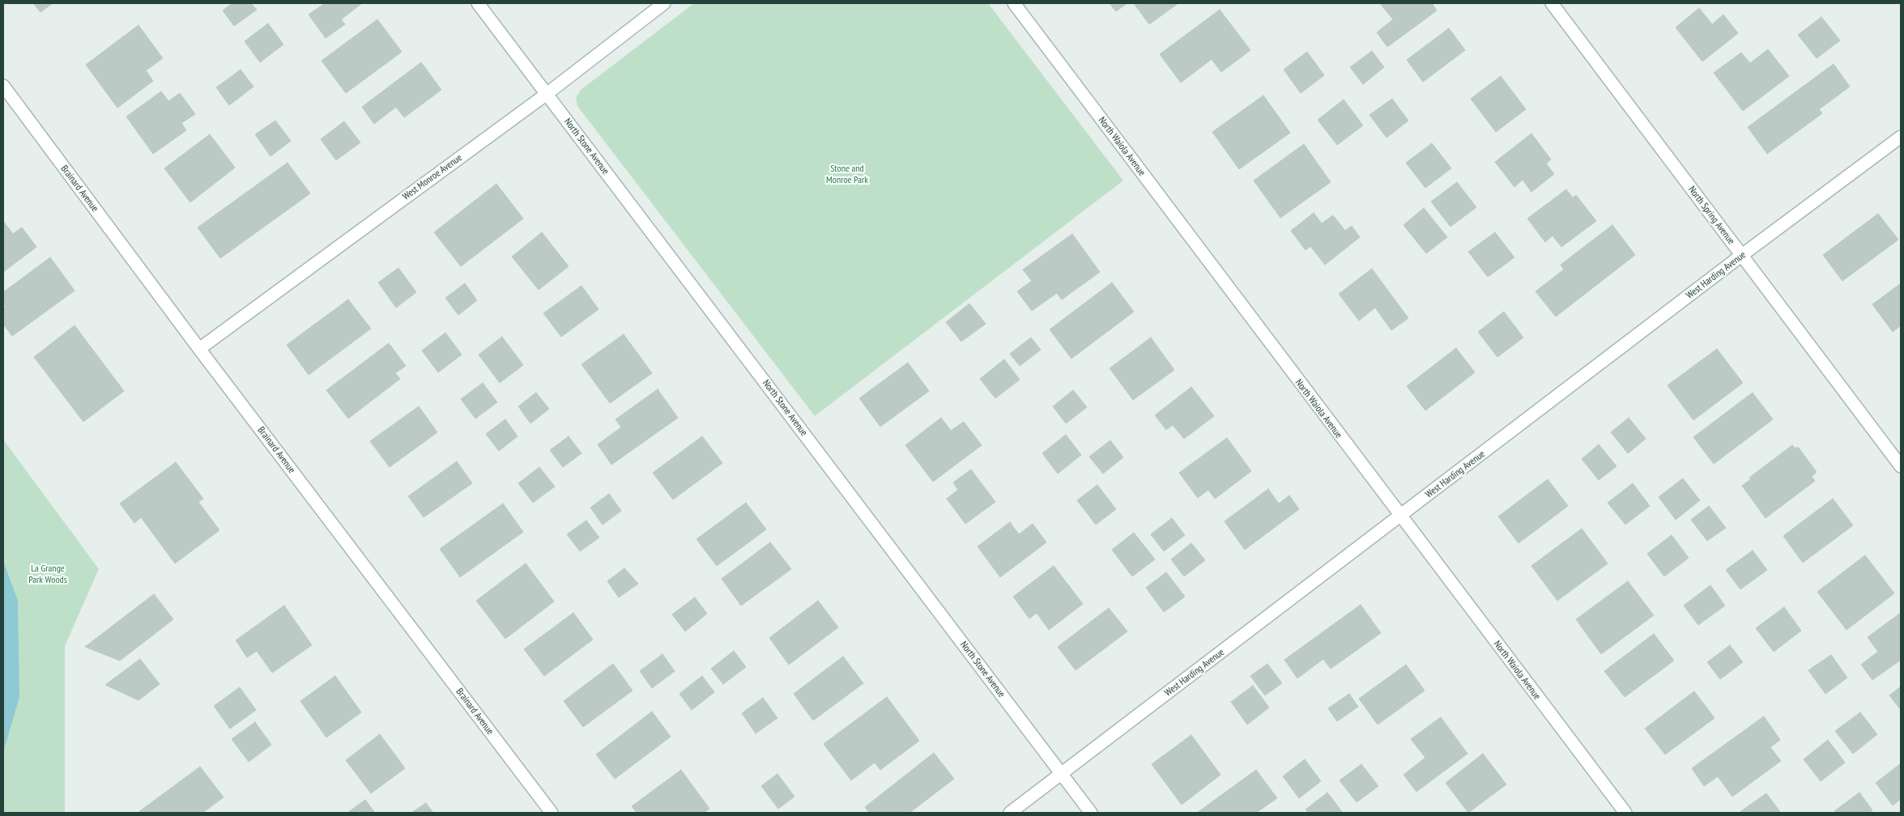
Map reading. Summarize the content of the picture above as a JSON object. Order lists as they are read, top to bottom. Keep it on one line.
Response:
{"streets":{"street":["North Stone Avenue","North Waiola Avenue","West Monroe Avenue","Brainard Avenue","North Spring Avenue","West Harding Avenue"]},"crossings":[["North Stone Avenue","West Monroe Avenue"],["North Stone Avenue","West Harding Avenue"],["North Waiola Avenue","West Harding Avenue"],["West Monroe Avenue","Brainard Avenue"],["North Spring Avenue","West Harding Avenue"]],"parks":["Stone and Monroe Park","La Grange Park Woods"]}
